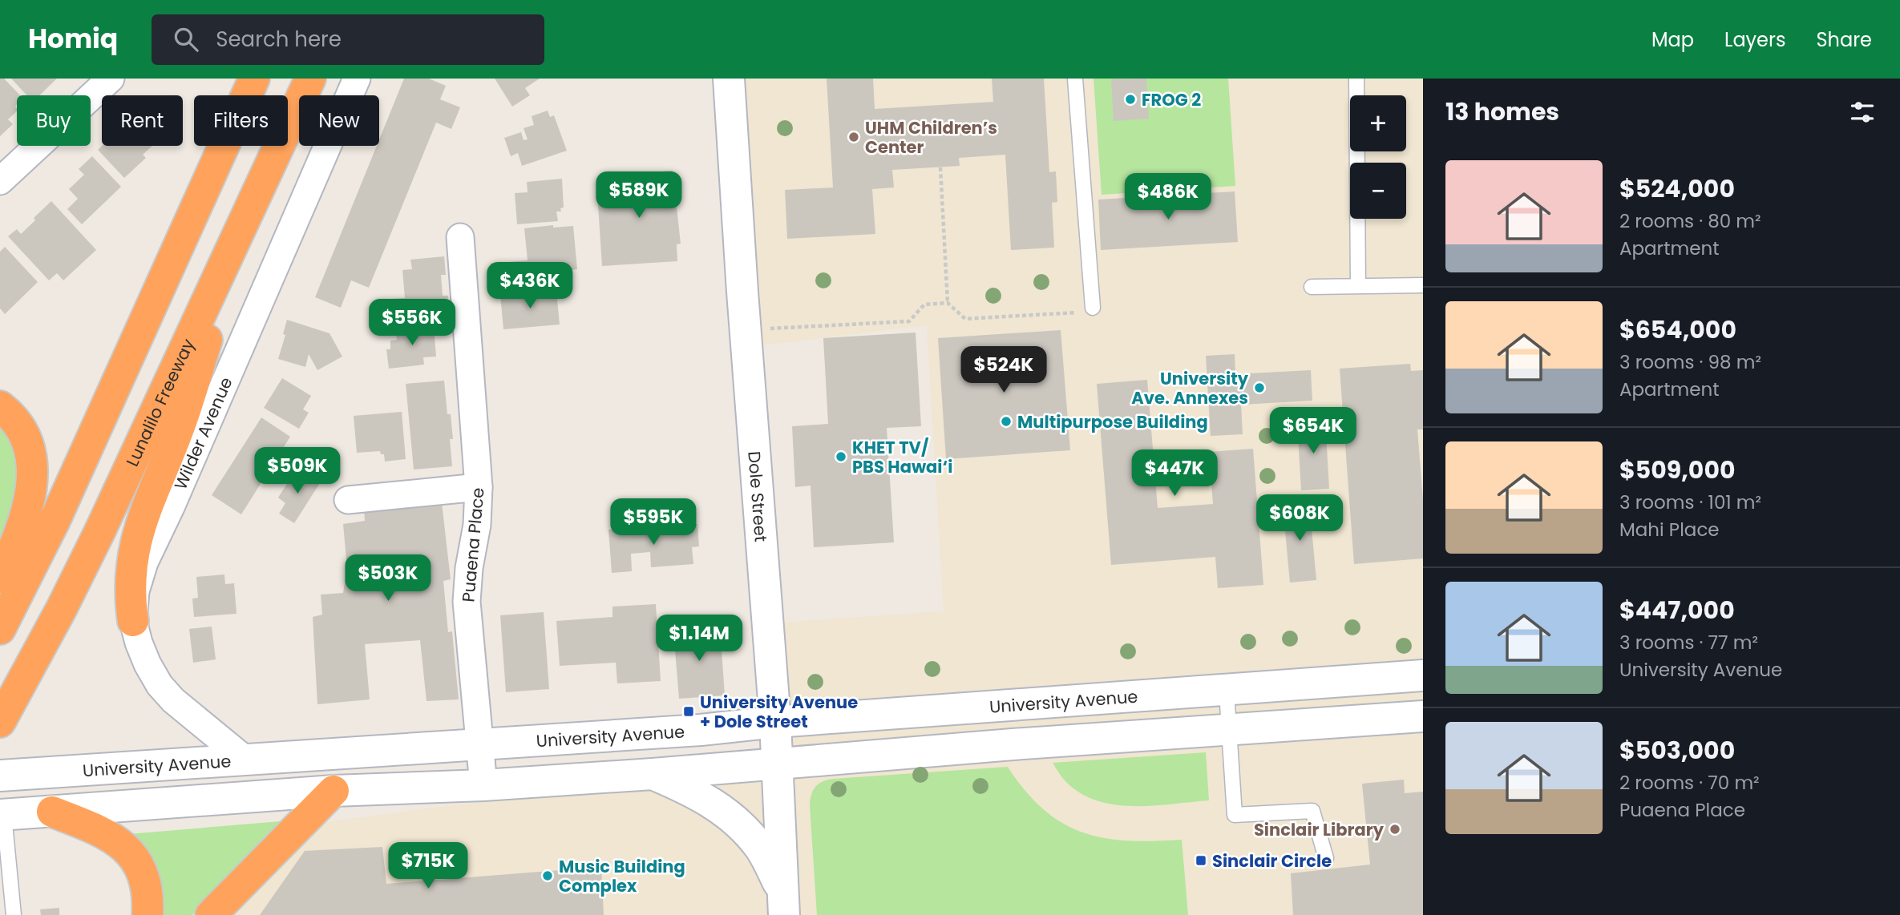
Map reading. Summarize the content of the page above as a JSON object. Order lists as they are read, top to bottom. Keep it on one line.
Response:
{"streets":{"highway":["Lunalilo Freeway"],"main road":["Dole Street","University Avenue"],"street":["Wilder Avenue","Puaena Place"]},"crossings":[["Wilder Avenue","University Avenue"],["Dole Street","University Avenue"],["Puaena Place","University Avenue"]],"places":{"other":["FROG 2","UHM Children’s Center","University Ave. Annexes","Multipurpose Building","KHET TV/ PBS Hawai‘i","Sinclair Library","Music Building Complex"],"transit":["University Avenue + Dole Street","Sinclair Circle"]},"page":{"header":"Homiq","search":"Search here","nav":["Map","Layers","Share"],"heading":"13 homes","map_buttons":["+","−"],"chip":["Buy","Rent","Filters","New"],"list":[{"name":"$524,000","note":"2 rooms · 80 m² · Apartment"},{"name":"$654,000","note":"3 rooms · 98 m² · Apartment"},{"name":"$509,000","note":"3 rooms · 101 m² · Mahi Place"},{"name":"$447,000","note":"3 rooms · 77 m² · University Avenue"},{"name":"$503,000","note":"2 rooms · 70 m² · Puaena Place"}],"price":["$589K","$486K","$436K","$556K","$524K","$654K","$509K","$447K","$608K","$595K","$503K","$1.14M","$715K"]}}
